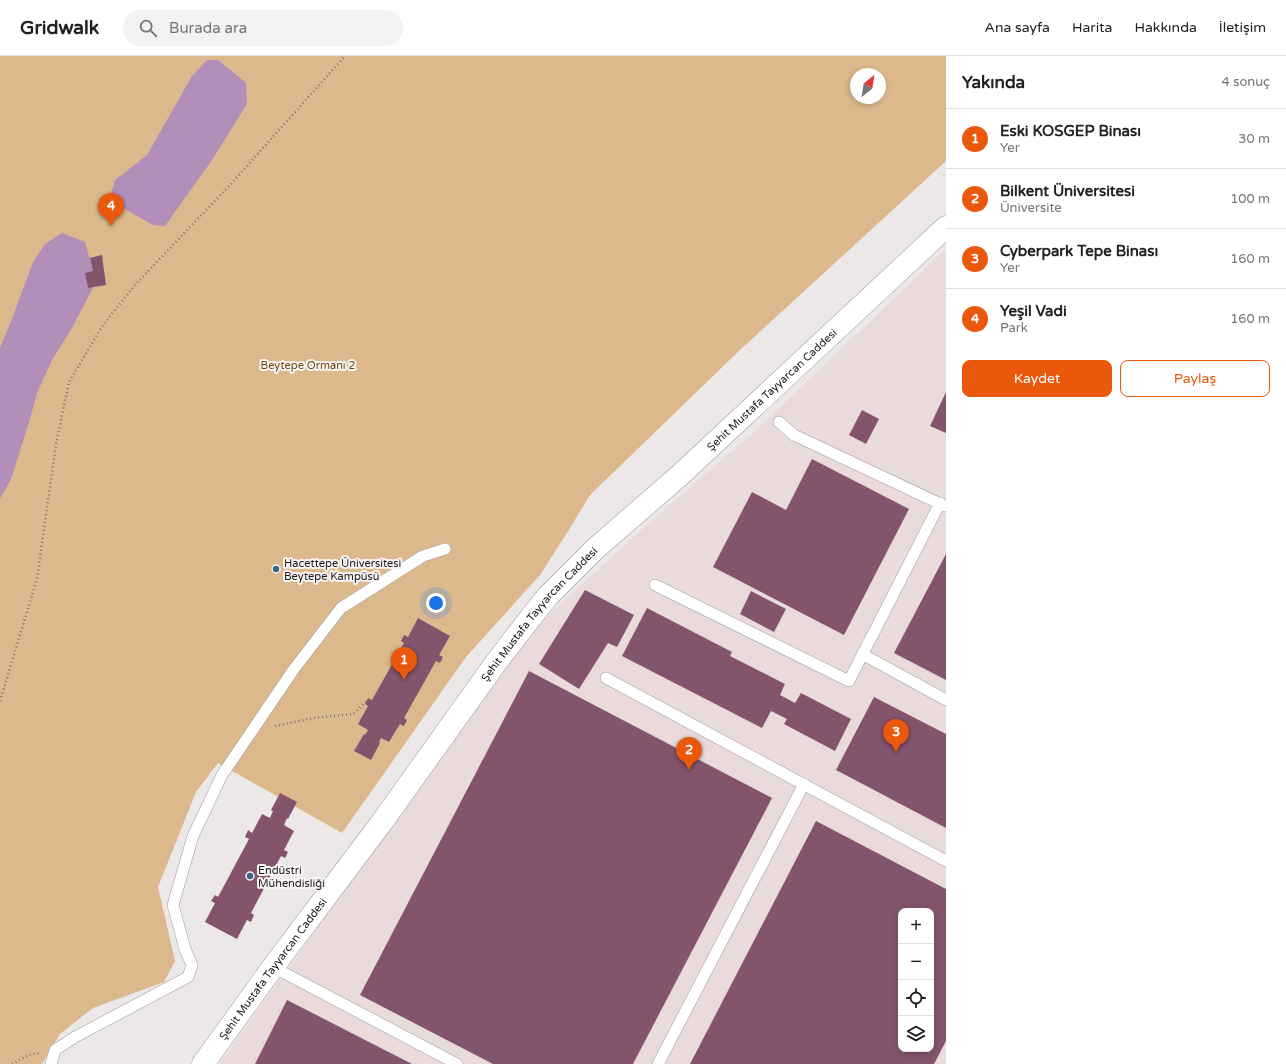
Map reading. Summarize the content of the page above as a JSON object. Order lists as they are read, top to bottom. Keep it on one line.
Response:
{"streets":{"main road":["Şehit Mustafa Tayyarcan Caddesi"]},"parks":["Beytepe Ormanı 2"],"places":["Hacettepe Üniversitesi Beytepe Kampüsü","Endüstri Mühendisliği"],"north":"top right","page":{"header":"Gridwalk","search":"Burada ara","nav":["Ana sayfa","Harita","Hakkında","İletişim"],"heading":["Yakında","4 sonuç"],"list":[{"mark":"1","name":"Eski KOSGEP Binası","note":"Yer","value":"30 m"},{"mark":"2","name":"Bilkent Üniversitesi","note":"Üniversite","value":"100 m"},{"mark":"3","name":"Cyberpark Tepe Binası","note":"Yer","value":"160 m"},{"mark":"4","name":"Yeşil Vadi","note":"Park","value":"160 m"}],"pins":["4","1","3","2"],"buttons":["Kaydet","Paylaş"],"map_buttons":["+","−"]}}
